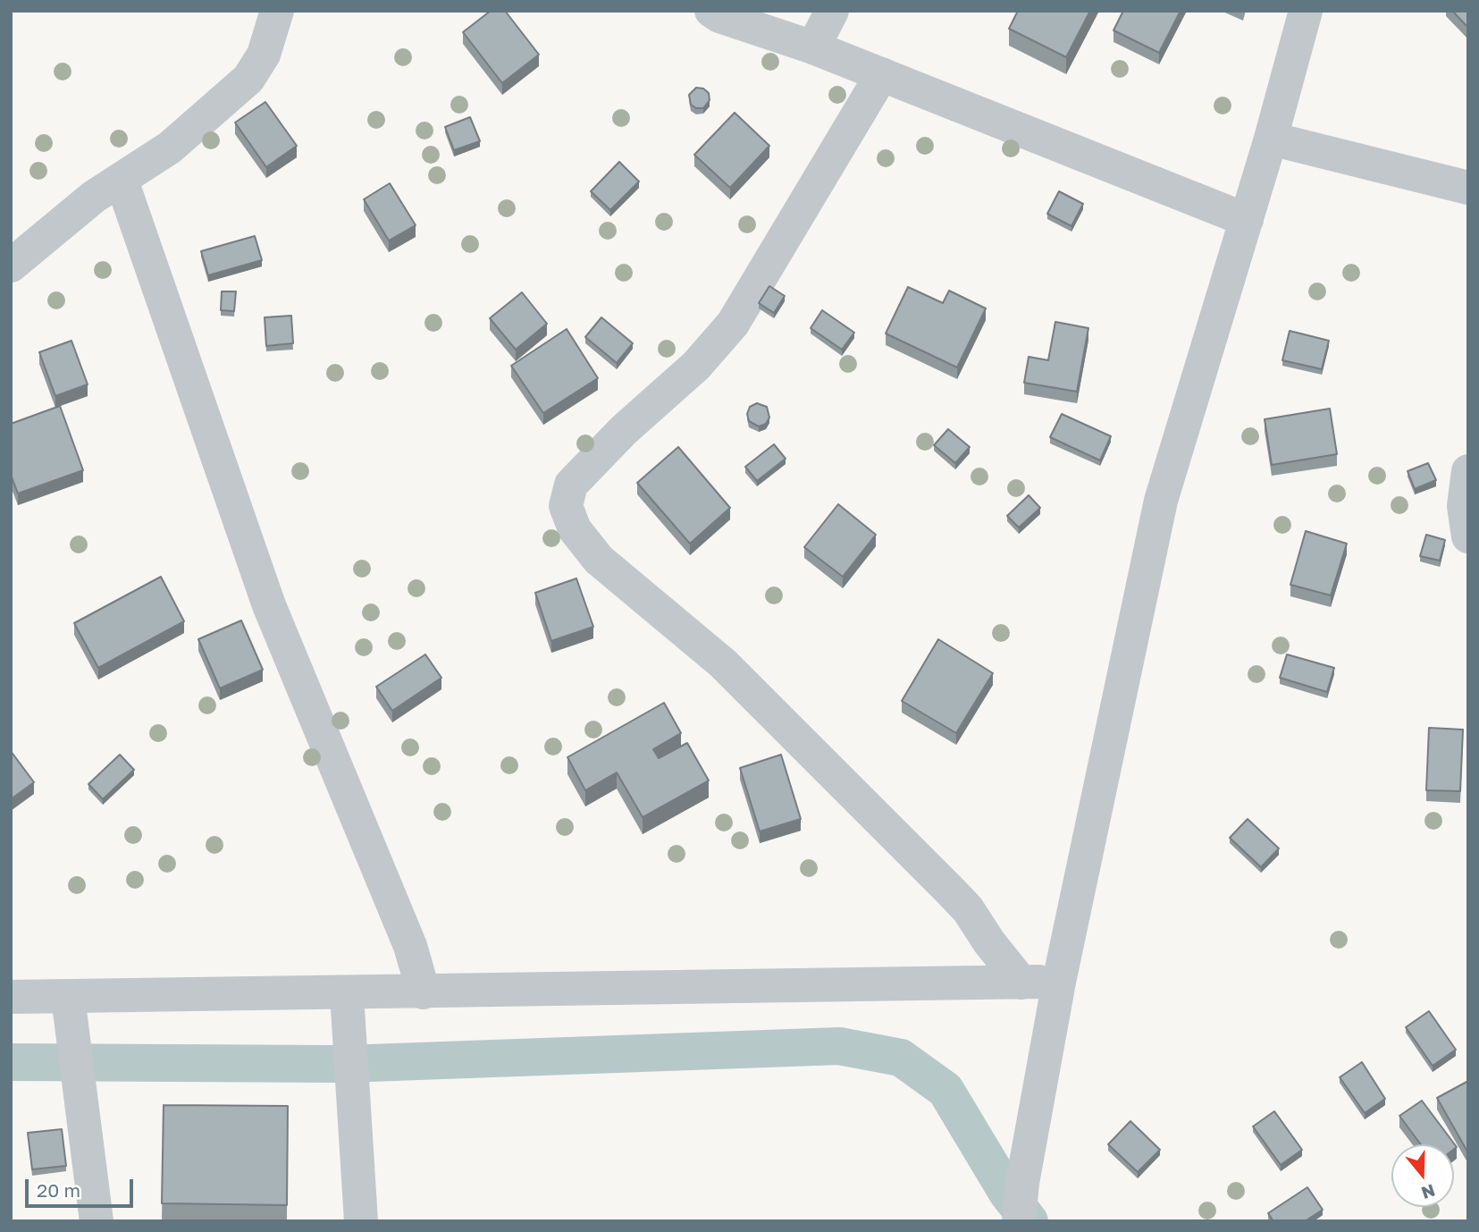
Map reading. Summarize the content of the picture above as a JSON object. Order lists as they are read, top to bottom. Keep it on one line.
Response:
{"scale_bar":"20 m","north":"bottom"}
